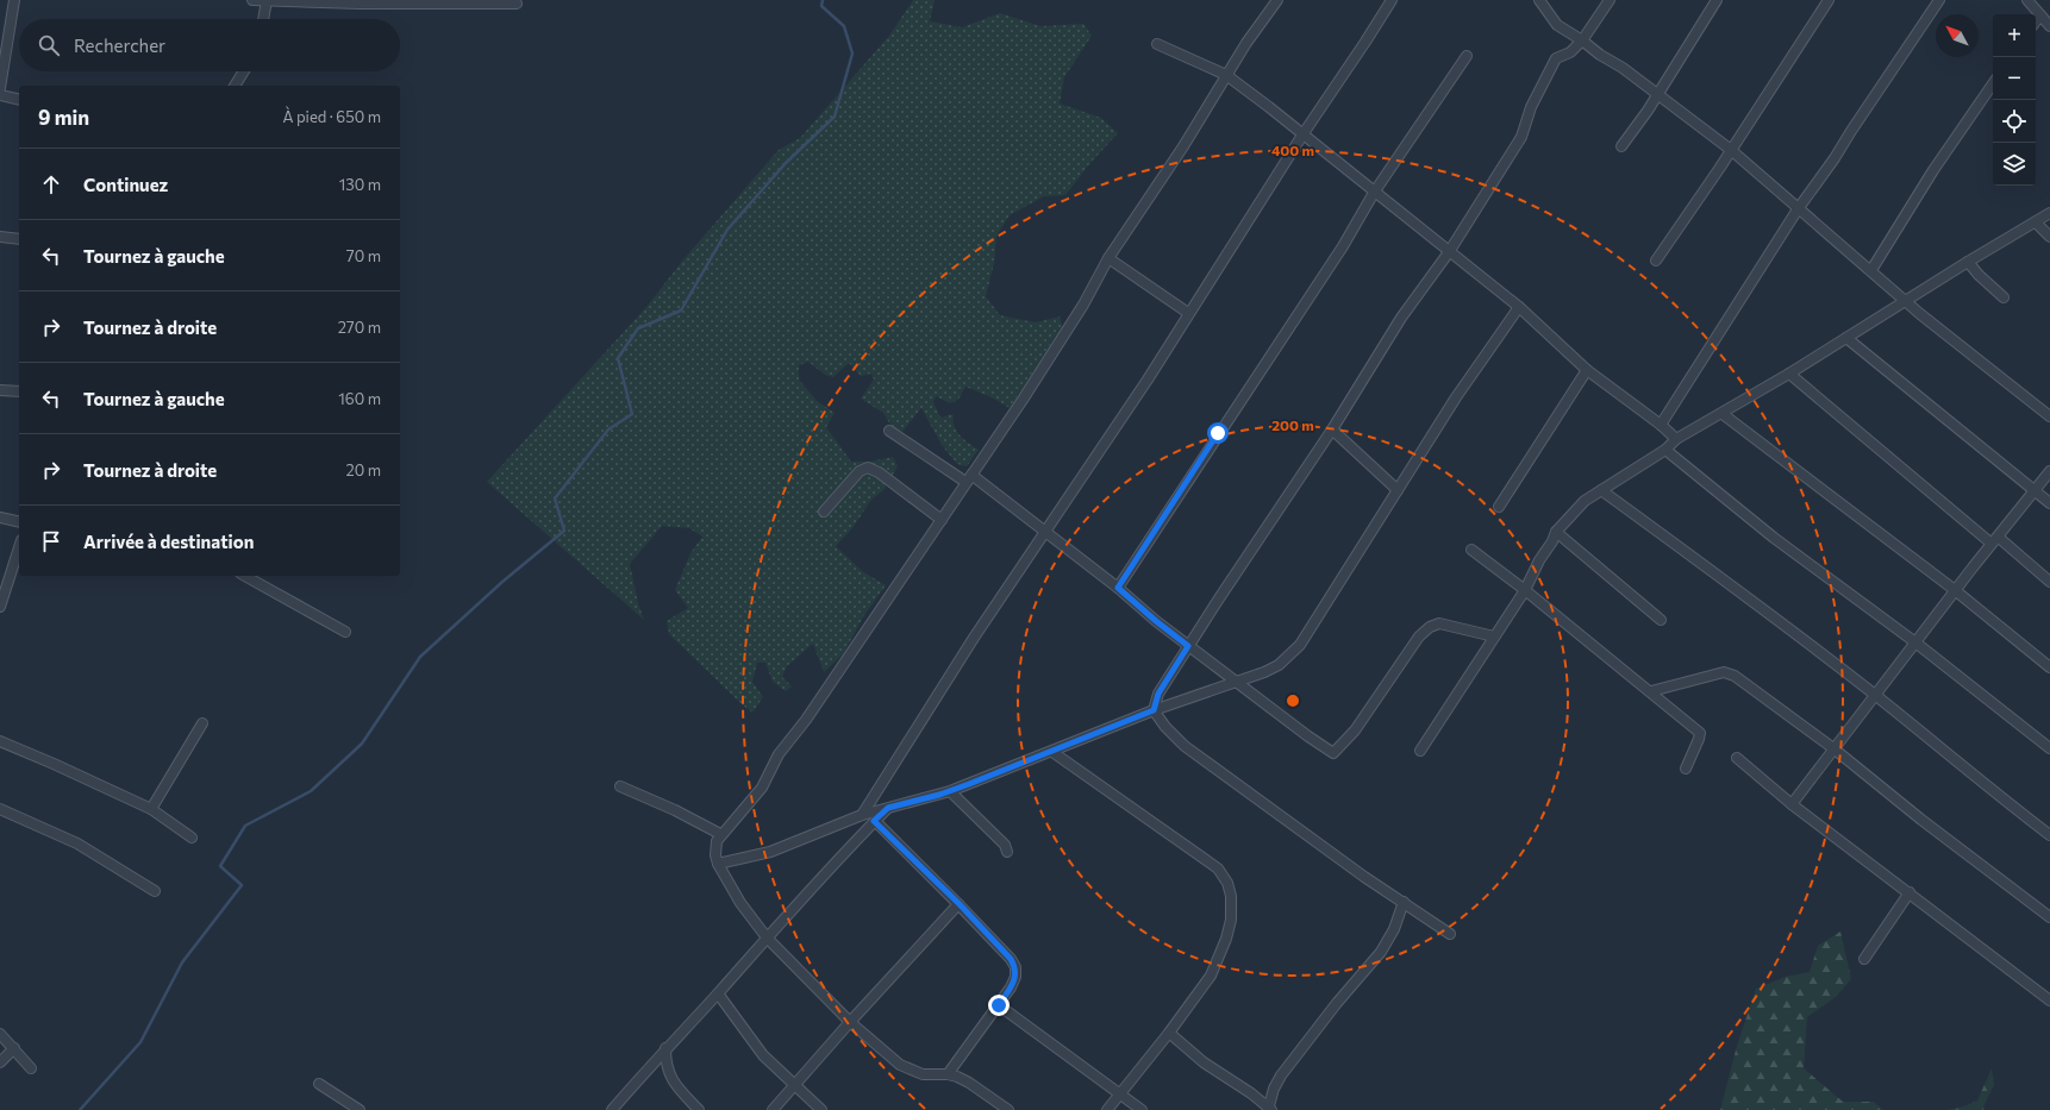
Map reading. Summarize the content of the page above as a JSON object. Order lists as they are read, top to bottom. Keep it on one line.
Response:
{"north":"top left","page":{"map_buttons":["+","−"],"search":"Rechercher","heading":["9 min","À pied · 650 m"],"list":[["Continuez","130 m"],["Tournez à gauche","70 m"],["Tournez à droite","270 m"],["Tournez à gauche","160 m"],["Tournez à droite","20 m"],"Arrivée à destination"]},"rings":["400 m","200 m"]}
